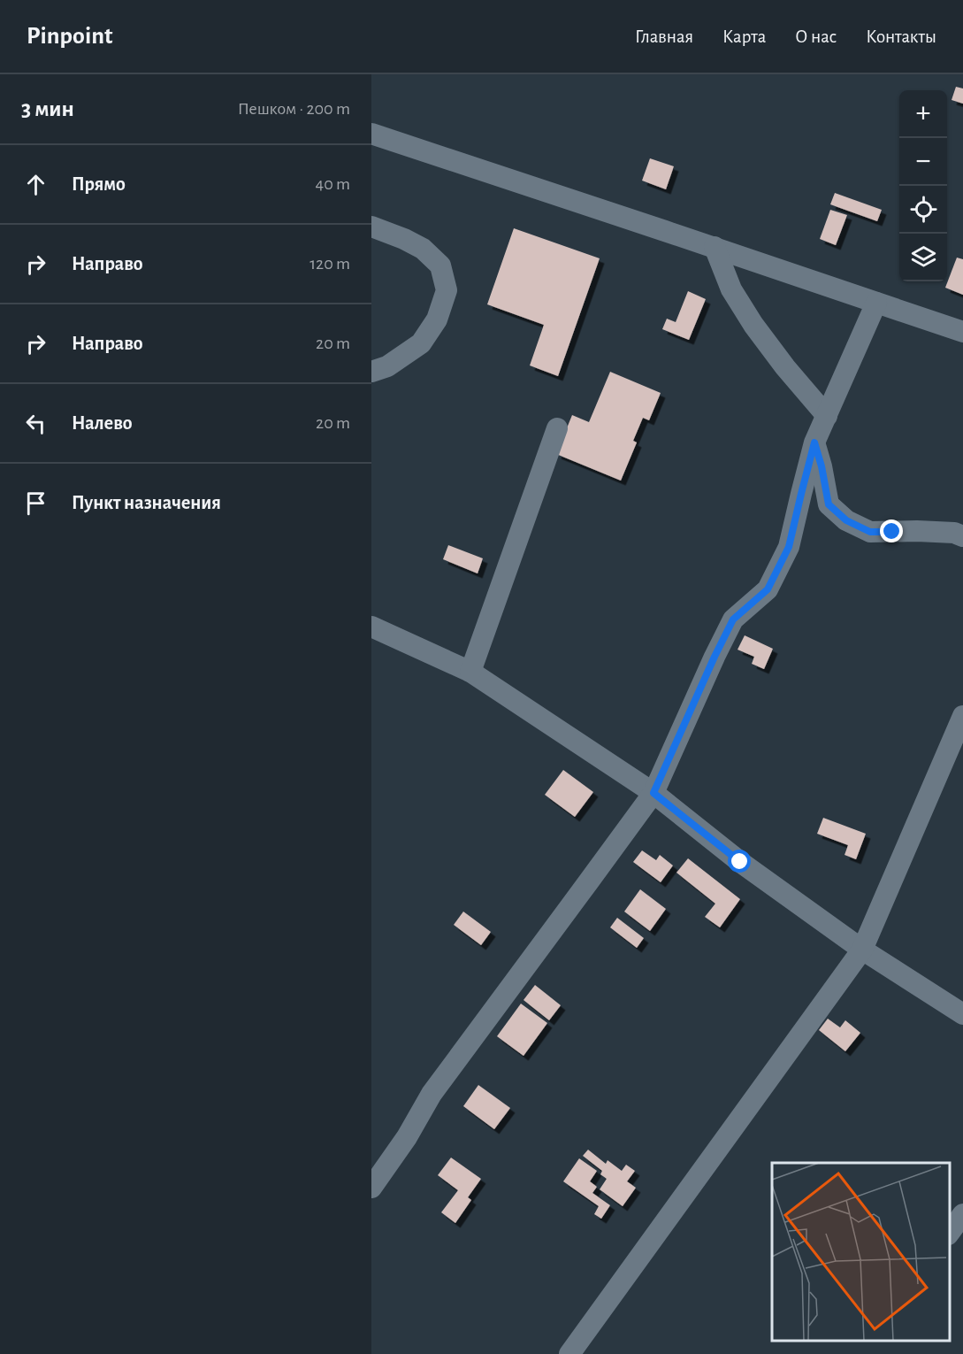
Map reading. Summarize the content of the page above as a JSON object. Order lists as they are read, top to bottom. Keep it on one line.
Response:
{"page":{"header":"Pinpoint","nav":["Главная","Карта","О нас","Контакты"],"heading":["3 мин","Пешком · 200 m"],"map_buttons":["+","−"],"list":[["Прямо","40 m"],["Направо","120 m"],["Направо","20 m"],["Налево","20 m"],"Пункт назначения"]}}
